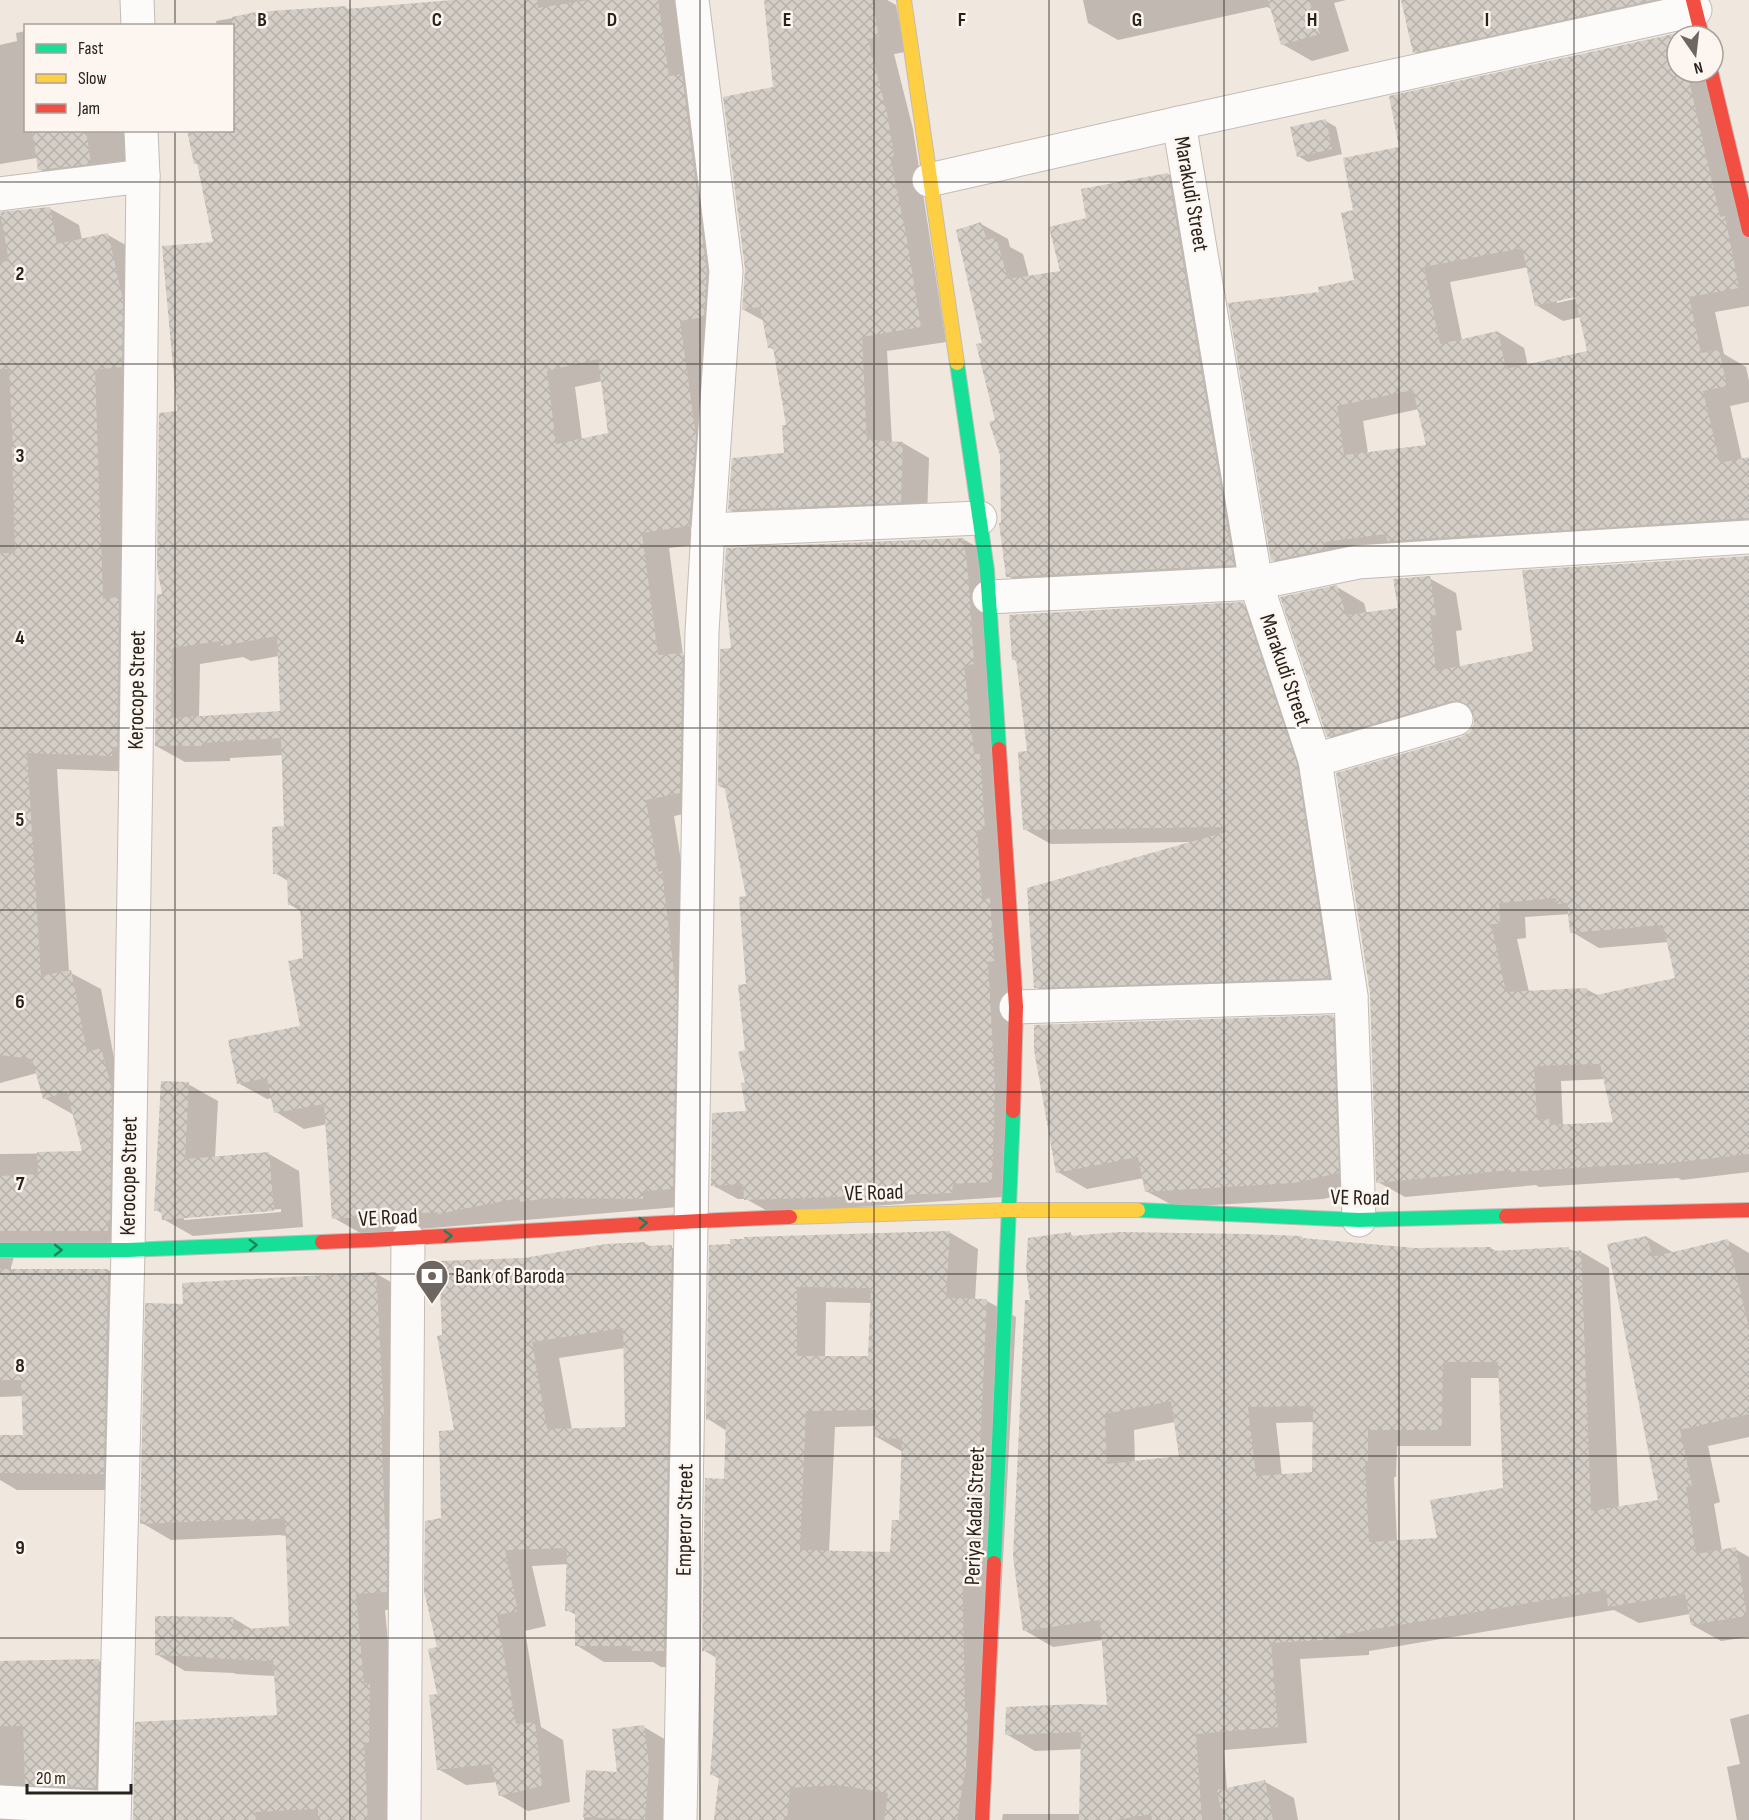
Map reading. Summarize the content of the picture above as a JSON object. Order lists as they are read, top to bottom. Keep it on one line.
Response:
{"streets":{"street":["Marakudi Street","Kerocope Street","VE Road","Periya Kadai Street","Emperor Street"]},"crossings":[["Marakudi Street","VE Road"],["Kerocope Street","VE Road"],["VE Road","Periya Kadai Street"],["VE Road","Emperor Street"]],"one_way":["VE Road"],"places":{"bank":["Bank of Baroda"]},"legend":["Fast","Slow","Jam"],"scale_bar":"20 m","north":"bottom","grid":{"columns":["B","C","D","E","F","G","H","I"],"rows":["2","3","4","5","6","7","8","9"]}}
